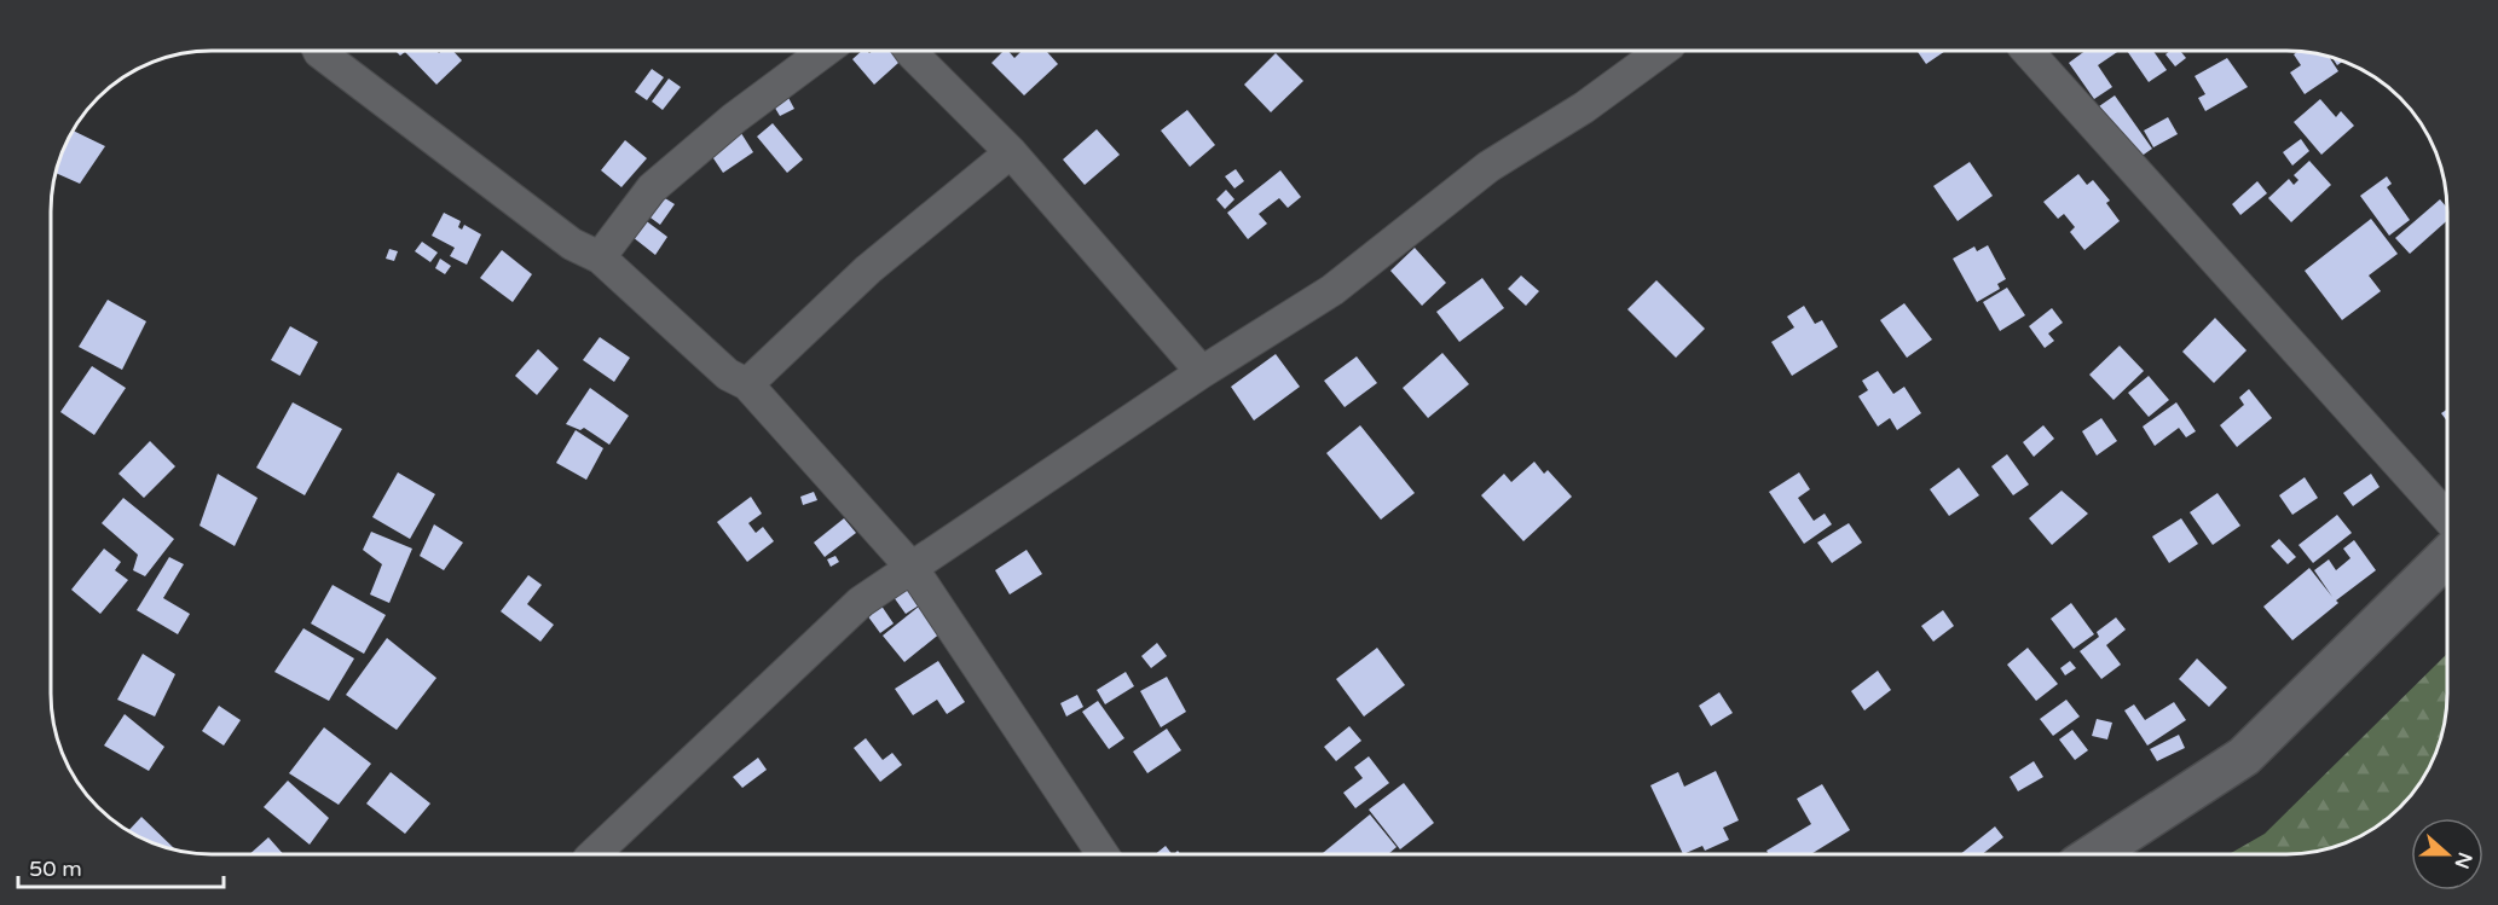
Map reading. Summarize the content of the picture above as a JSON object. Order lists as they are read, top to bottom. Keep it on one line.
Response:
{"scale_bar":"50 m","north":"right"}
